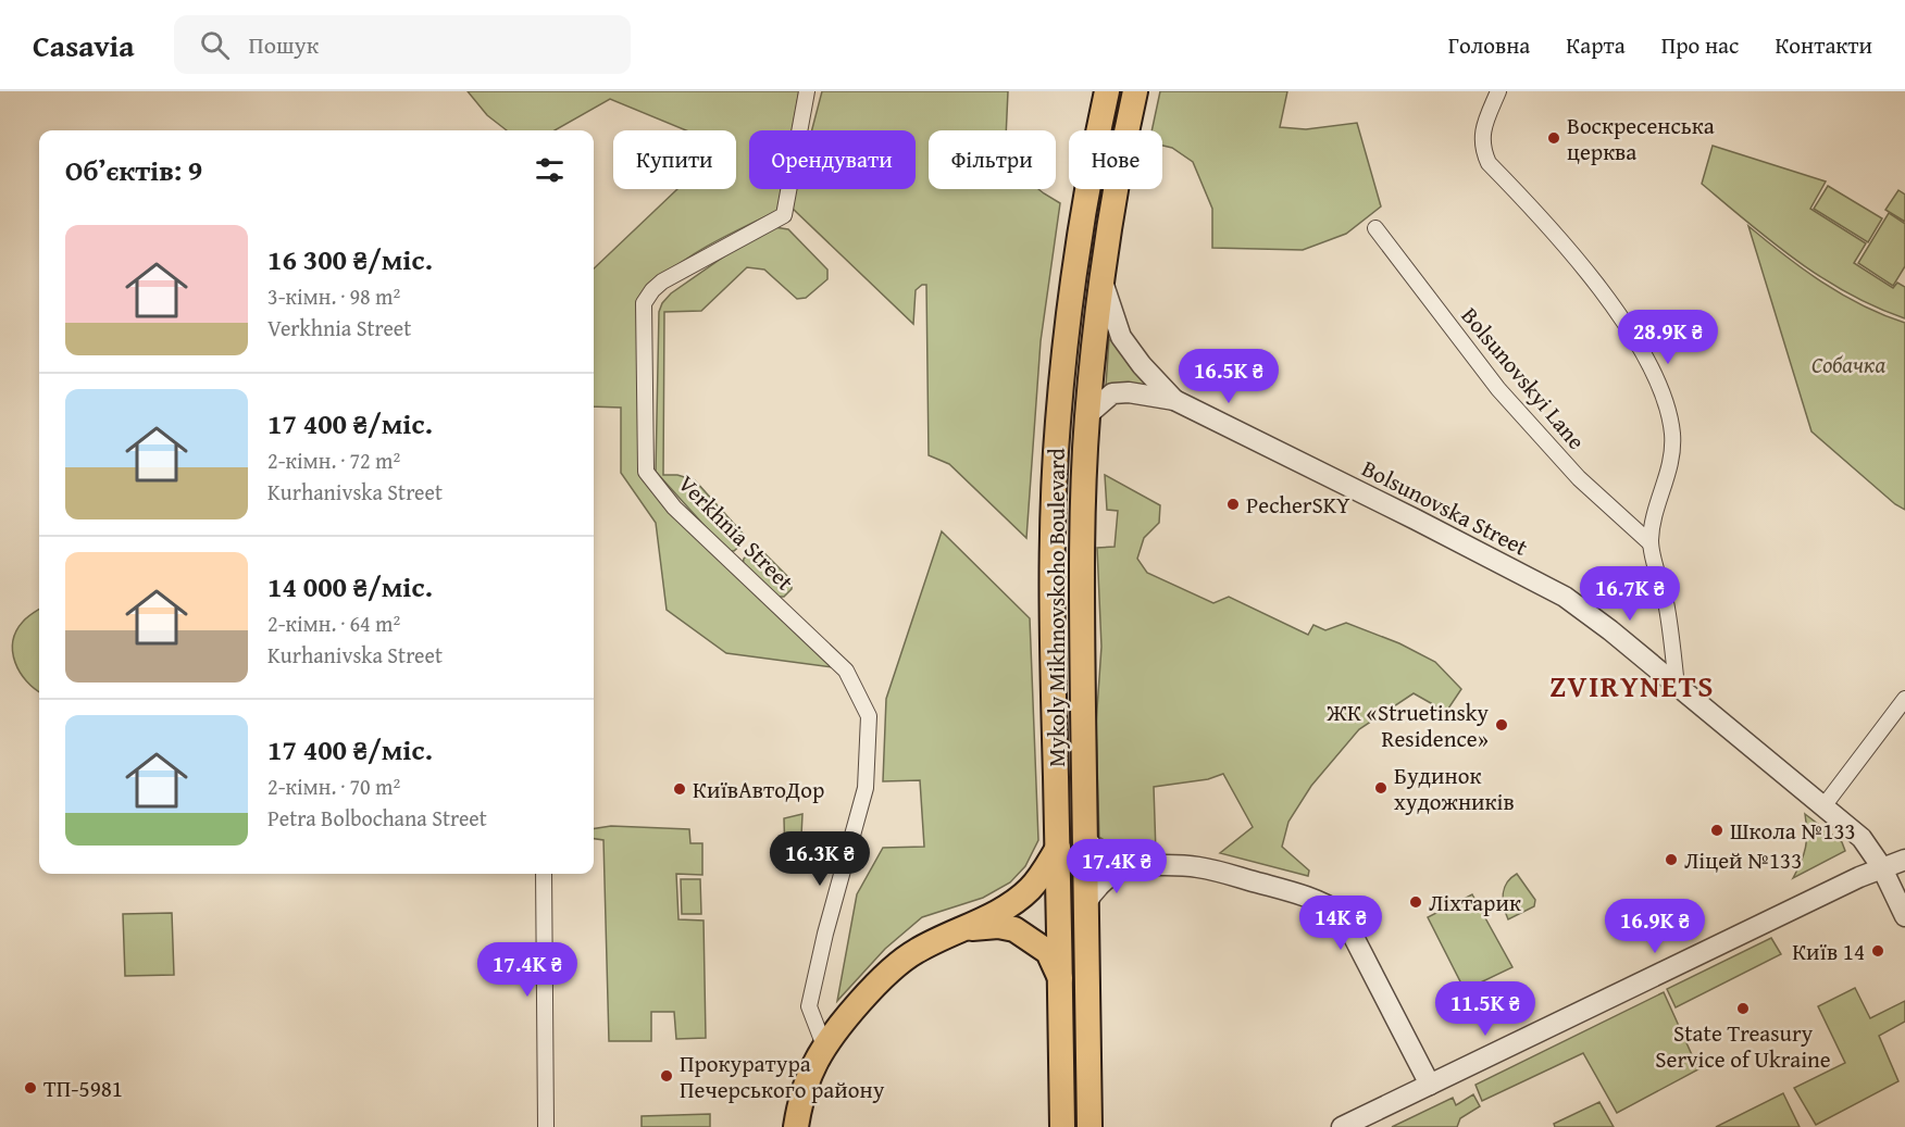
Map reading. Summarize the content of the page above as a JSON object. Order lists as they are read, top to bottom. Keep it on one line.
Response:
{"streets":{"main road":["Mykoly Mikhnovskoho Boulevard"],"street":["Bolsunovskyi Lane","Bolsunovska Street","Verkhnia Street"]},"crossings":[["Bolsunovska Street","Mykoly Mikhnovskoho Boulevard"]],"districts":["ZVIRYNETS"],"parks":["Собачка"],"places":["Воскресенська церква","PecherSKY","ЖК «Struetinsky Residence»","Будинок художників","КиївАвтоДор","Школа №133","Ліцей №133","Ліхтарик","Київ 14","State Treasury Service of Ukraine","Прокуратура Печерського району","ТП-5981"],"page":{"header":"Casavia","search":"Пошук","nav":["Головна","Карта","Про нас","Контакти"],"chip":["Купити","Орендувати","Фільтри","Нове"],"heading":"Об’єктів: 9","list":[{"name":"16 300 ₴/міс.","note":"3-кімн. · 98 m² · Verkhnia Street"},{"name":"17 400 ₴/міс.","note":"2-кімн. · 72 m² · Kurhanivska Street"},{"name":"14 000 ₴/міс.","note":"2-кімн. · 64 m² · Kurhanivska Street"},{"name":"17 400 ₴/міс.","note":"2-кімн. · 70 m² · Petra Bolbochana Street"}],"price":["28.9K ₴","16.5K ₴","16.7K ₴","16.3K ₴","17.4K ₴","14K ₴","16.9K ₴","17.4K ₴","11.5K ₴"]}}
